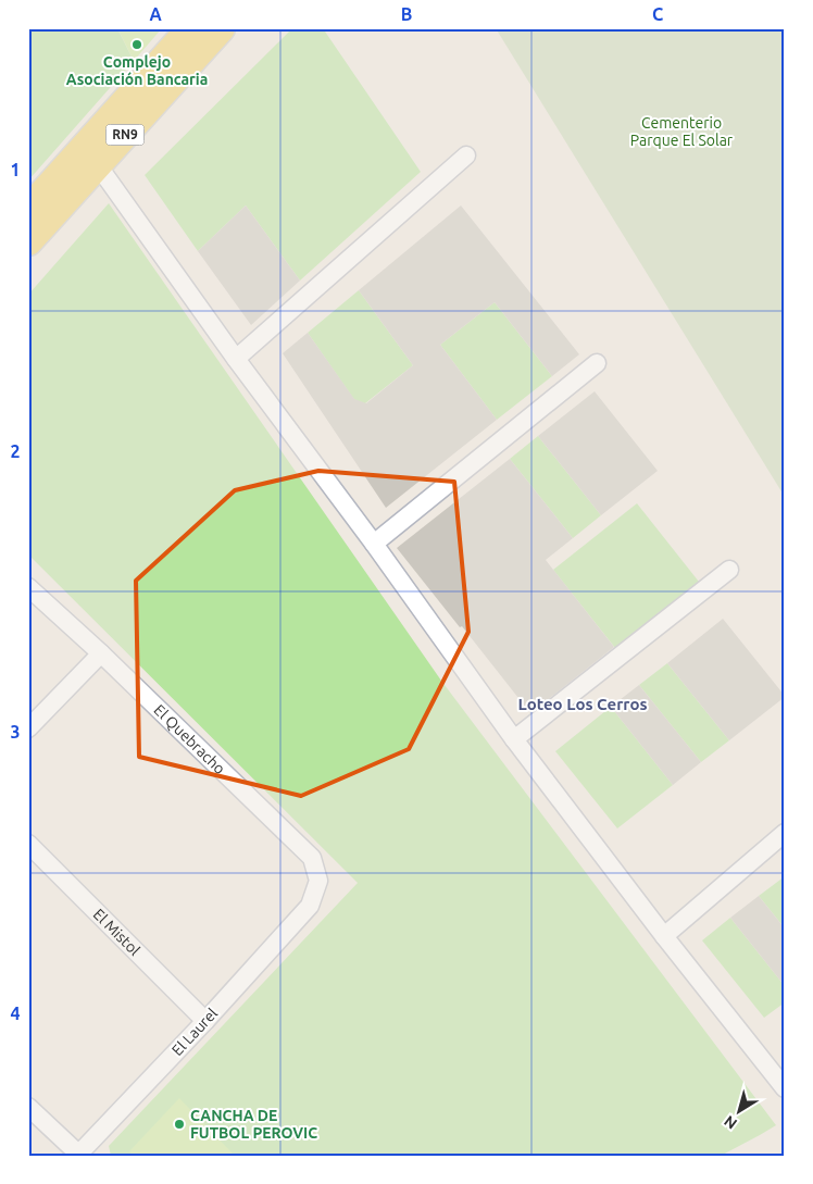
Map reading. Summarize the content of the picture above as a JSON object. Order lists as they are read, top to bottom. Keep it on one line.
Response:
{"streets":{"main road":["RN9"],"street":["El Quebracho","El Mistol","El Laurel"]},"crossings":[["El Quebracho","El Laurel"],["El Mistol","El Laurel"]],"districts":["Loteo Los Cerros"],"parks":["Cementerio Parque El Solar"],"places":["Complejo Asociación Bancaria","CANCHA DE FUTBOL PEROVIC"],"north":"bottom left","grid":{"columns":["A","B","C"],"rows":["1","2","3","4"]}}
